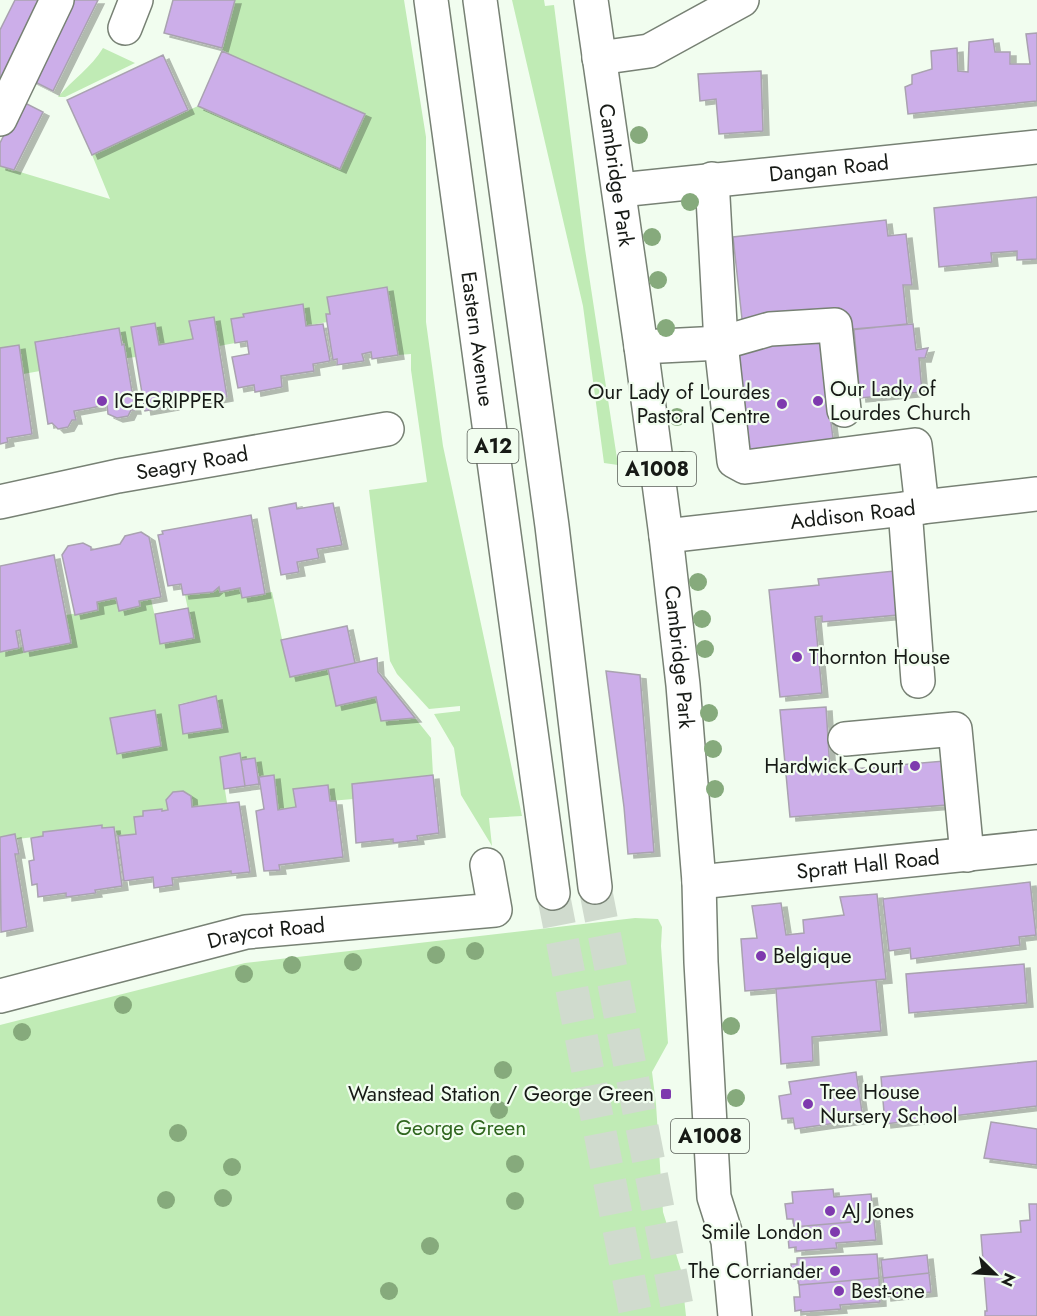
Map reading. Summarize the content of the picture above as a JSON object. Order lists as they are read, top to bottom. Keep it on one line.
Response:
{"streets":{"main road":["Dangan Road","Cambridge Park","Eastern Avenue","A12","Seagry Road","A1008","Addison Road","Spratt Hall Road","Draycot Road"]},"crossings":[["Dangan Road","Cambridge Park"],["Cambridge Park","Addison Road"],["Cambridge Park","Spratt Hall Road"]],"parks":["George Green"],"places":{"other":["ICEGRIPPER","Our Lady of Lourdes Church","Our Lady of Lourdes Pastoral Centre","Thornton House","Hardwick Court","Belgique","Tree House Nursery School","AJ Jones","Smile London","The Corriander","Best-one"],"transit":["Wanstead Station / George Green"]},"north":"bottom right"}
